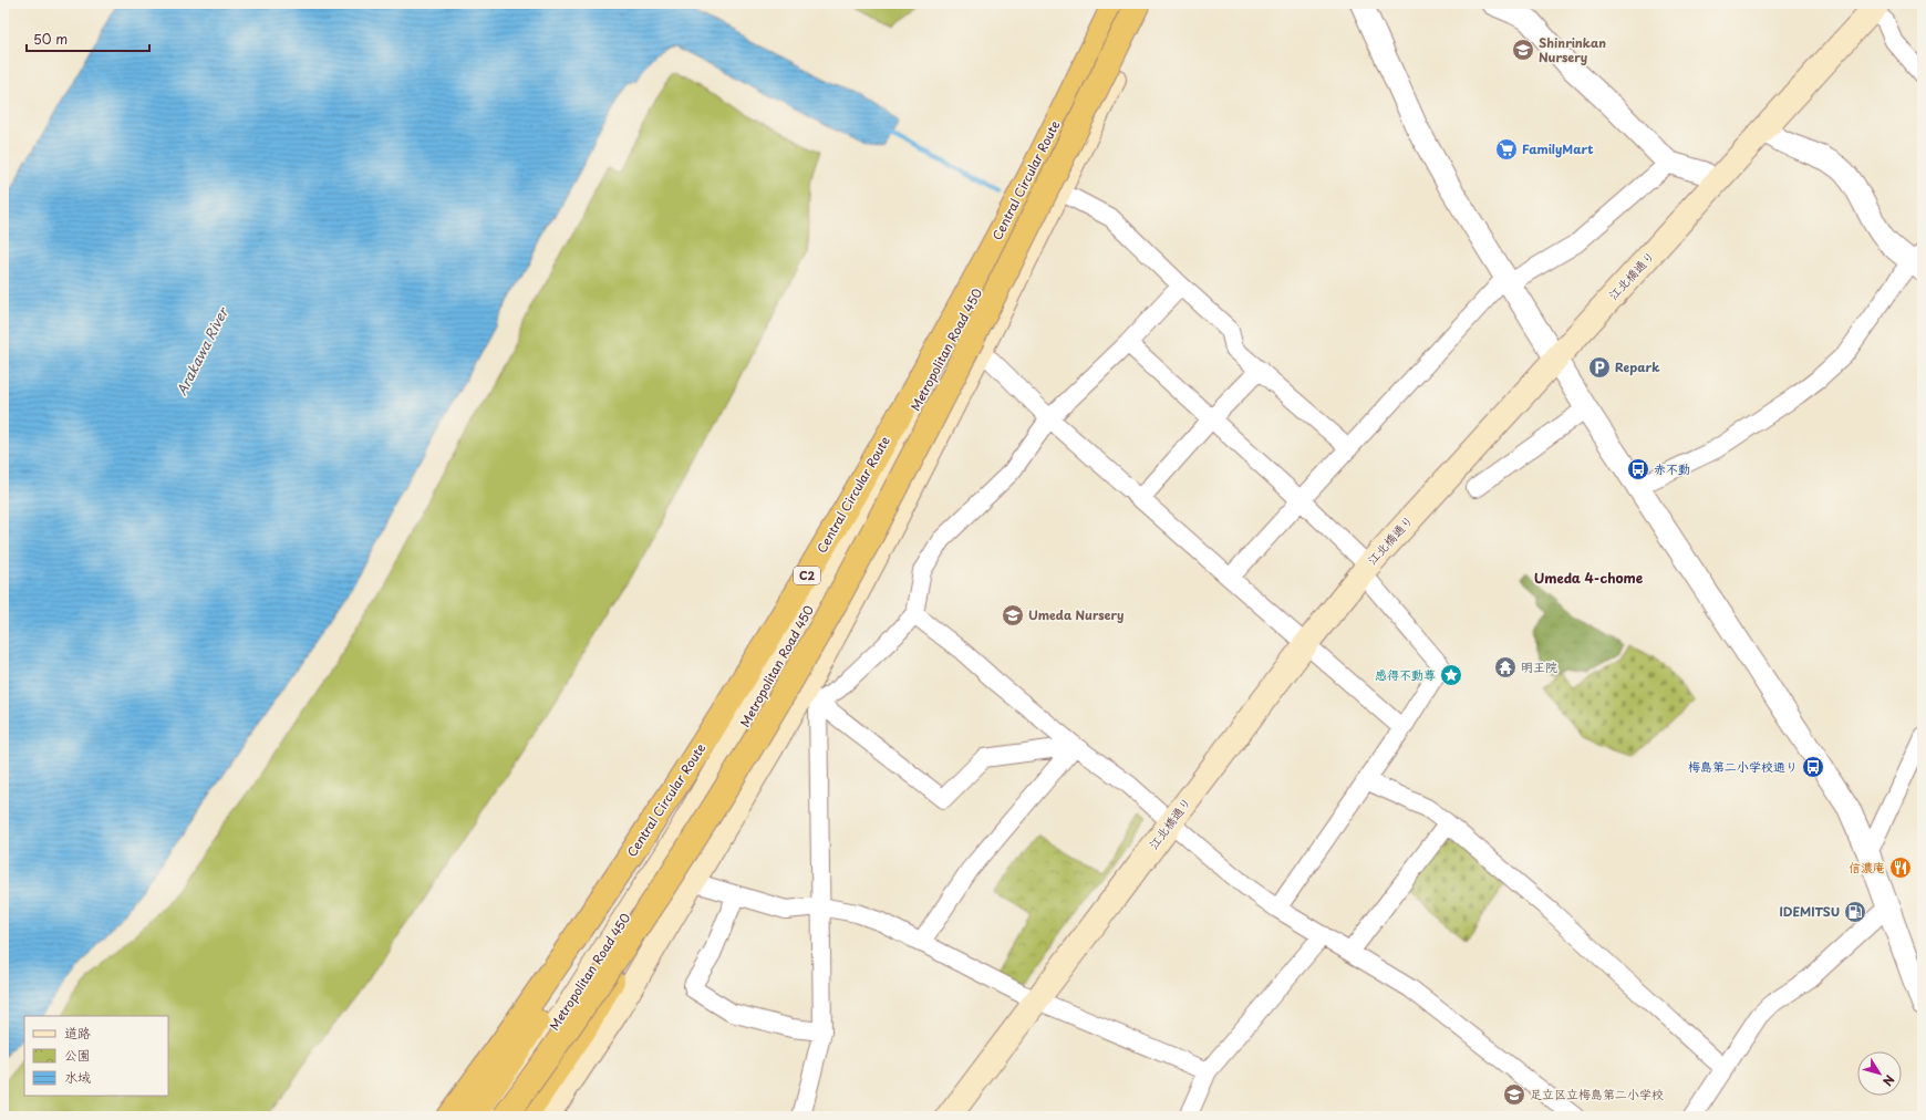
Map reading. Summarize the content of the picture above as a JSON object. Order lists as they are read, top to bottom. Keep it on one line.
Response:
{"streets":{"highway":["Central Circular Route","C2"],"main road":["江北橋通り","Metropolitan Road 450"]},"districts":["Umeda 4-chome"],"water":["Arakawa River"],"places":{"school or university":["Shinrinkan Nursery","Umeda Nursery","足立区立梅島第二小学校"],"supermarket":["FamilyMart"],"parking":["Repark"],"bus stop":["赤不動","梅島第二小学校通り"],"temple":["明王院"],"place":["感得不動尊"],"restaurant":["信濃庵"],"fuel station":["IDEMITSU"]},"legend":["道路","公園","水域"],"scale_bar":"50 m","north":"bottom right"}
